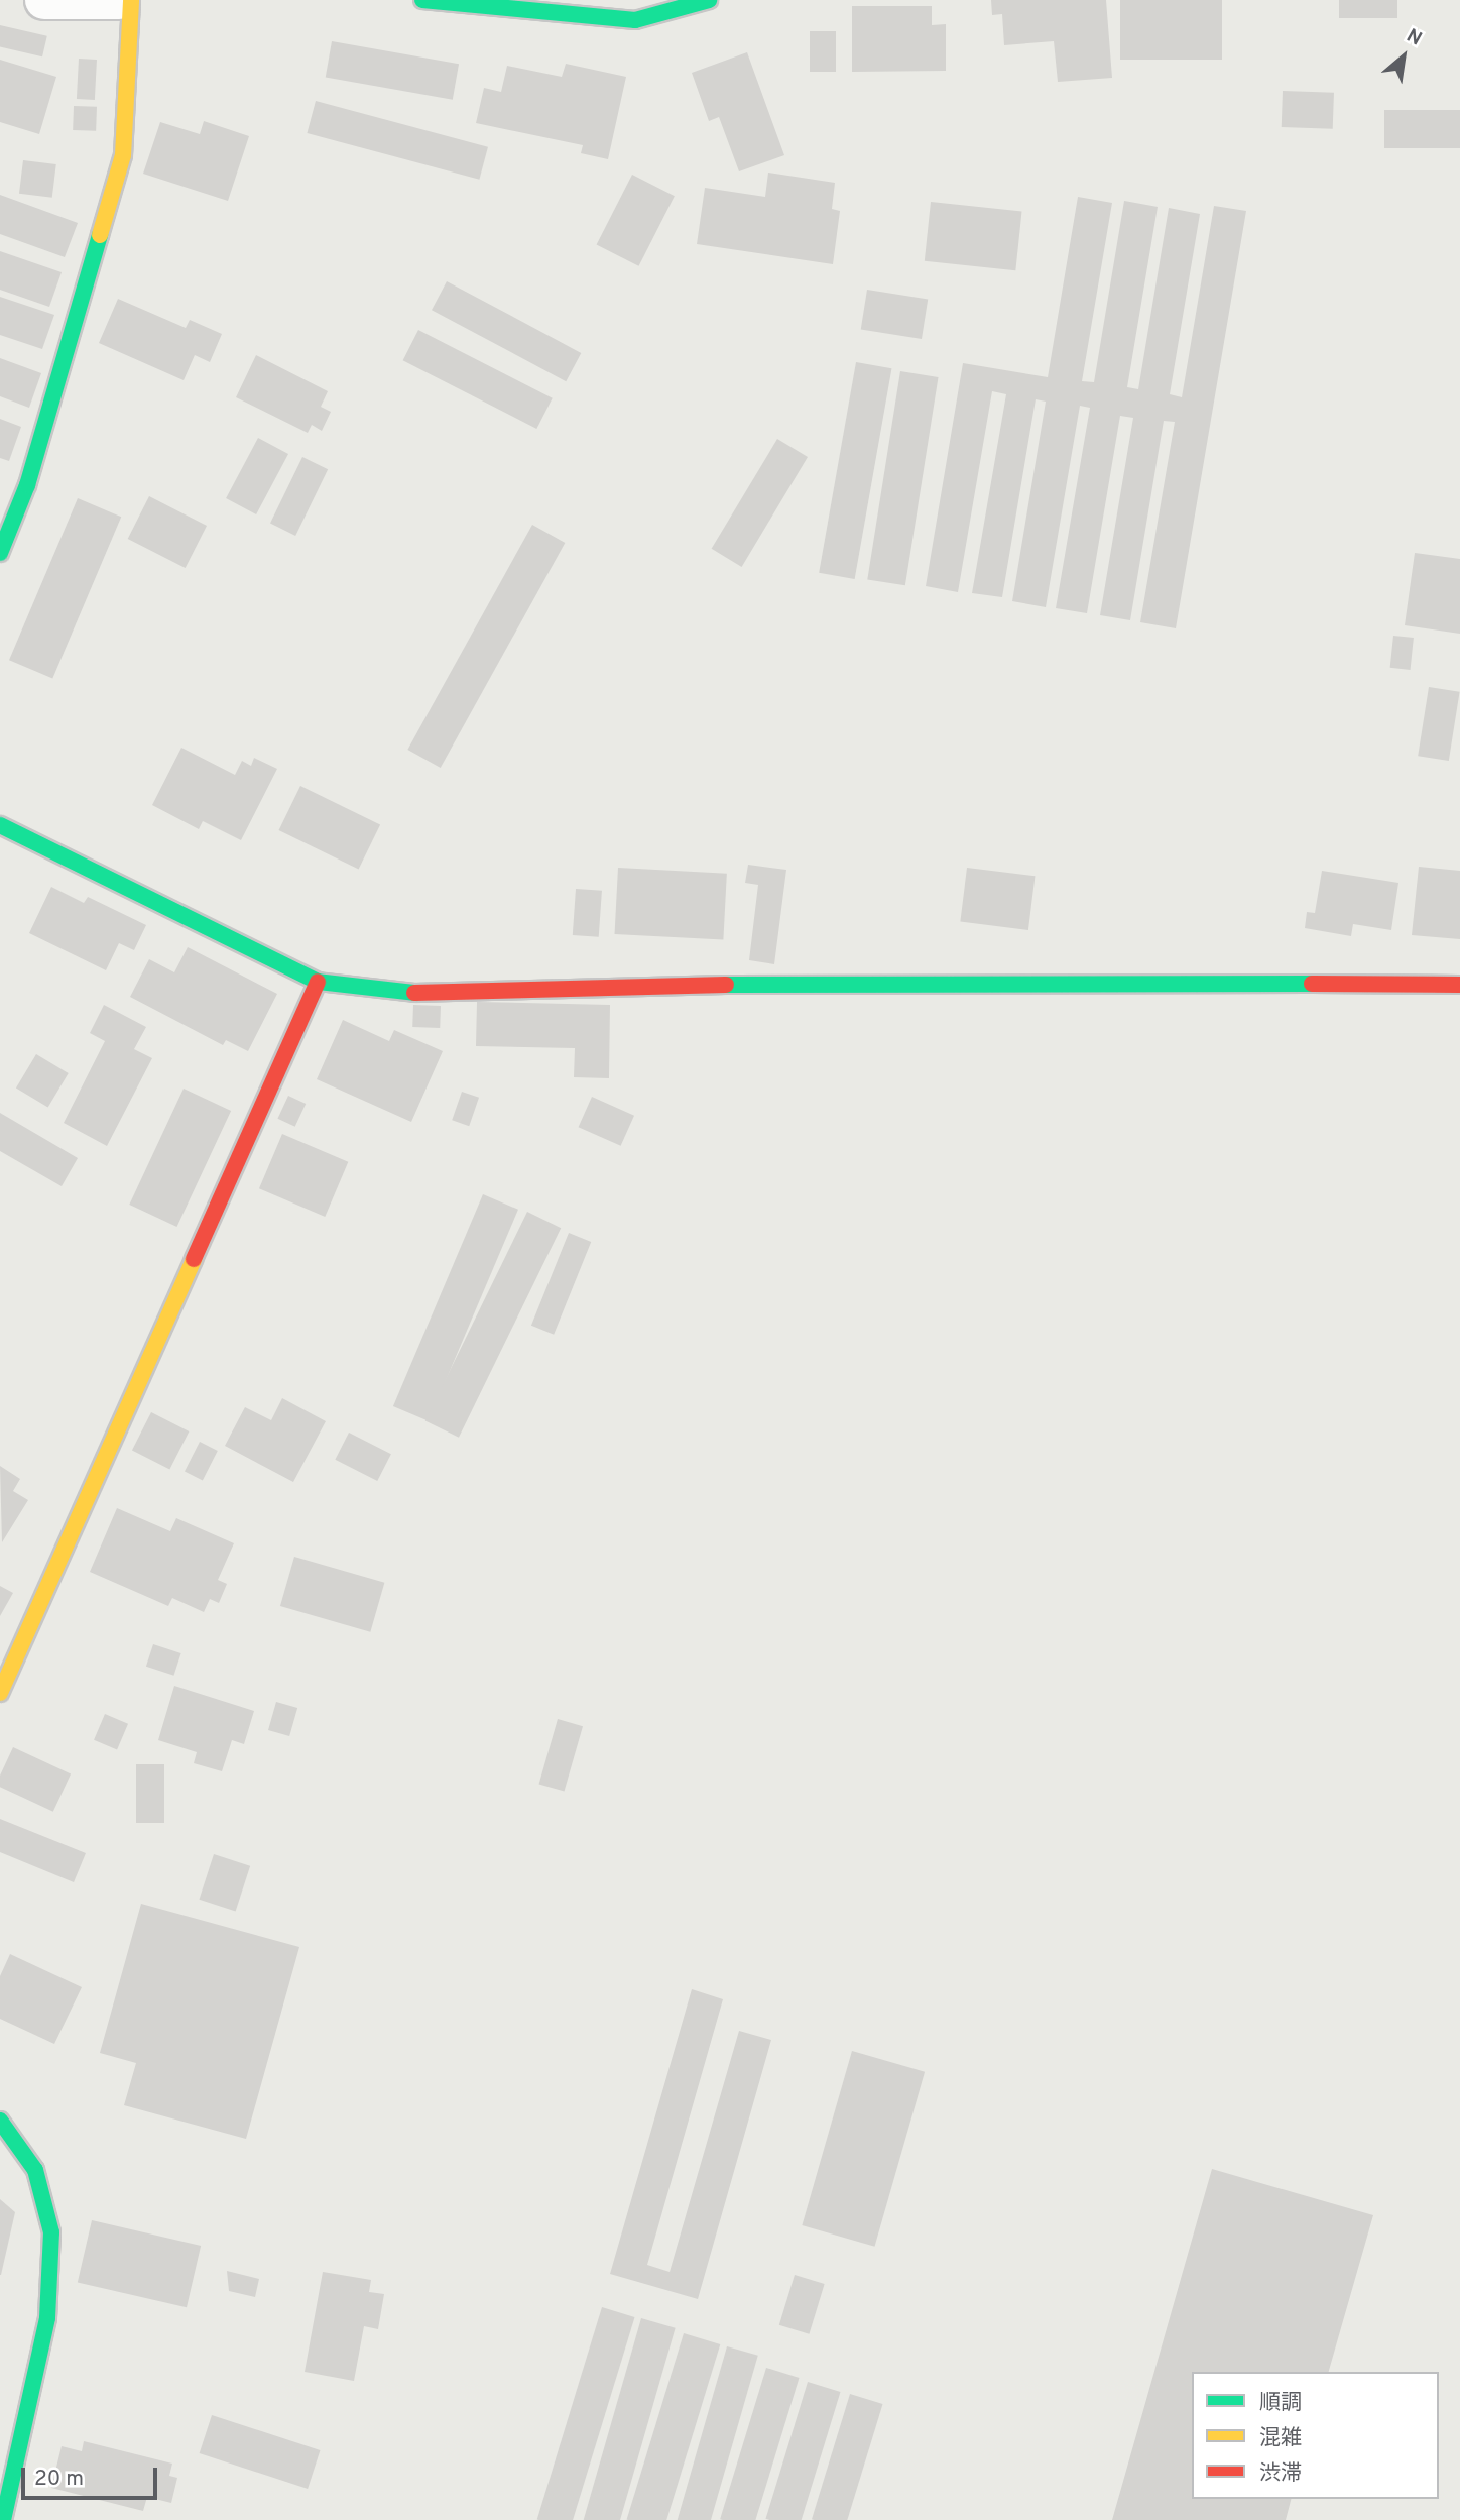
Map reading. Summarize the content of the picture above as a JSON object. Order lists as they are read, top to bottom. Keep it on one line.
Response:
{"legend":["順調","混雑","渋滞"],"scale_bar":"20 m","north":"top right"}
